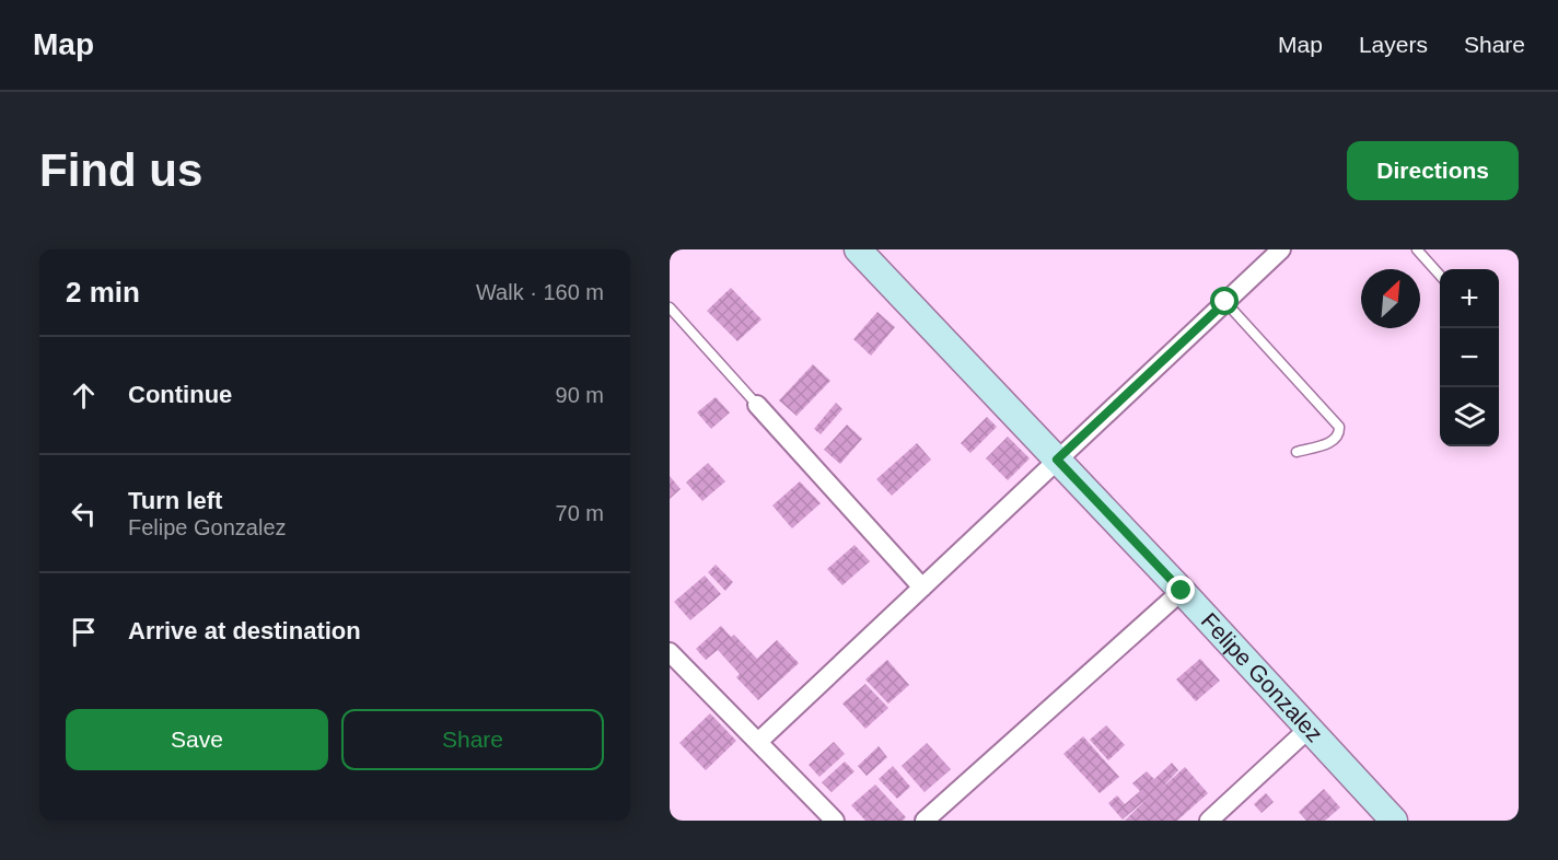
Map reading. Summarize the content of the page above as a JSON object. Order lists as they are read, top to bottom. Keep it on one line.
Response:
{"streets":{"street":["Felipe Gonzalez"]},"north":"top right","page":{"header":"Map","nav":["Map","Layers","Share"],"buttons":["Directions",["Save","Share"]],"title":"Find us","heading":["2 min","Walk · 160 m"],"map_buttons":["+","−"],"list":[["Continue","90 m"],["Turn left","Felipe Gonzalez","70 m"],"Arrive at destination"]}}
